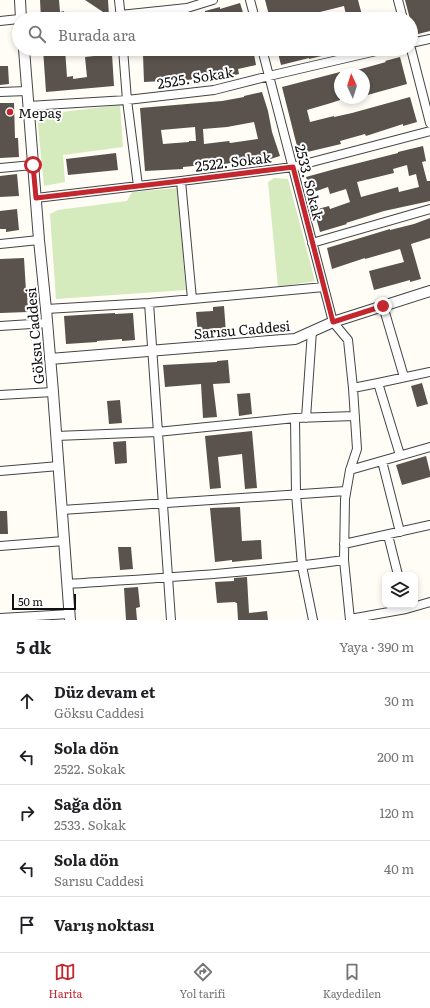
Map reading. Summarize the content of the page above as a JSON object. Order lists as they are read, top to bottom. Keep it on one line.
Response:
{"streets":{"street":["2525. Sokak","2522. Sokak","2533. Sokak","Sarısu Caddesi","Göksu Caddesi"]},"crossings":[["2525. Sokak","2533. Sokak"],["2525. Sokak","Göksu Caddesi"],["2522. Sokak","2533. Sokak"],["2522. Sokak","Göksu Caddesi"],["2533. Sokak","Sarısu Caddesi"],["Sarısu Caddesi","Göksu Caddesi"]],"places":["Mepaş"],"scale_bar":"50 m","north":"top","page":{"search":"Burada ara","scale":"50 m","heading":["5 dk","Yaya · 390 m"],"list":[["Düz devam et","Göksu Caddesi","30 m"],["Sola dön","2522. Sokak","200 m"],["Sağa dön","2533. Sokak","120 m"],["Sola dön","Sarısu Caddesi","40 m"],"Varış noktası"],"nav":["Harita","Yol tarifi","Kaydedilen"]}}
